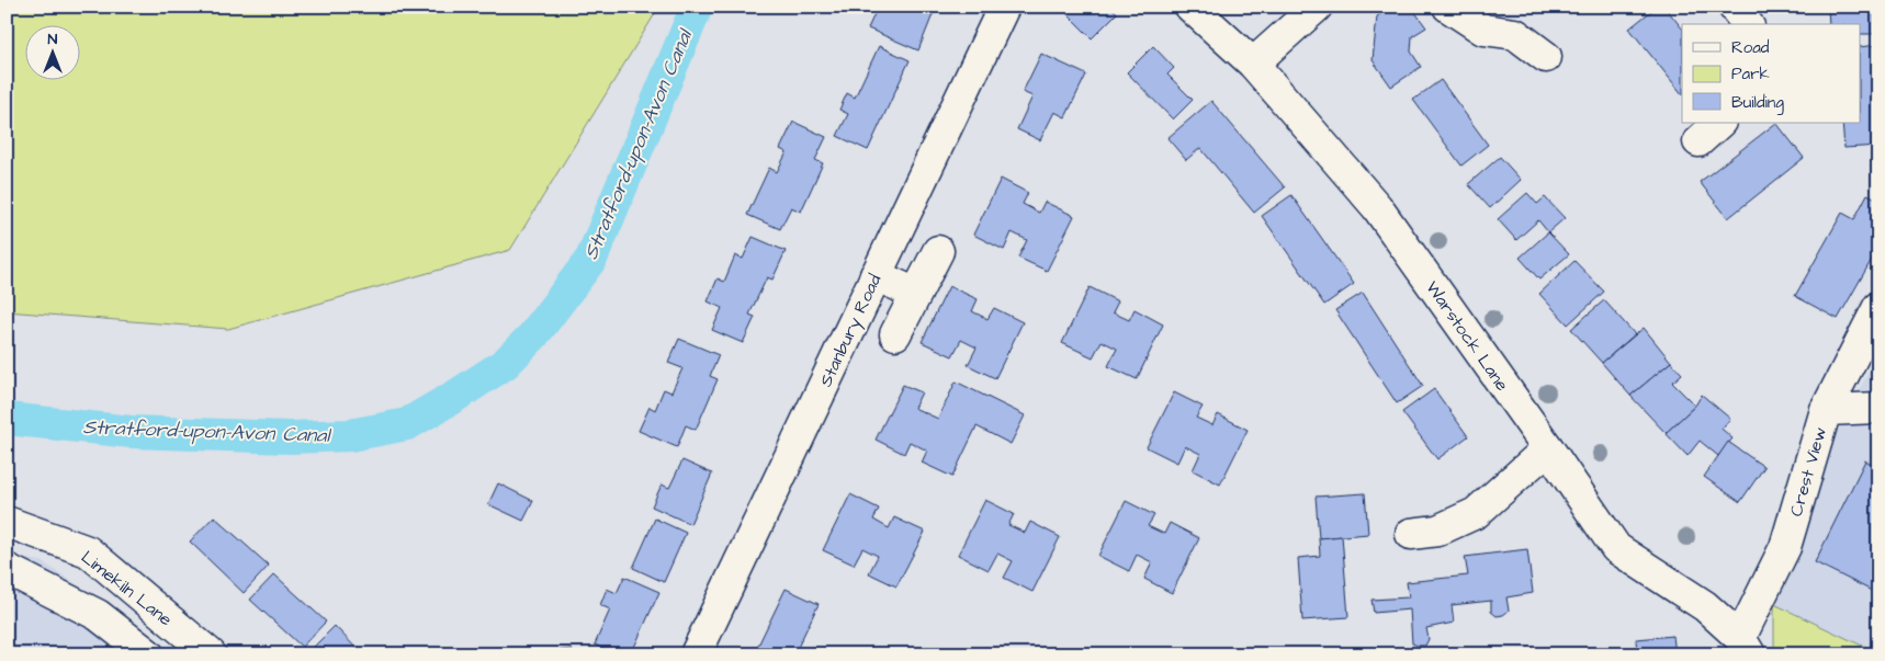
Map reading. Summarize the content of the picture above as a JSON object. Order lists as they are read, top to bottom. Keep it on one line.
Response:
{"streets":{"street":["Stanbury Road","Warstock Lane","Crest View","Limekiln Lane"]},"crossings":[["Warstock Lane","Crest View"]],"water":["Stratford-upon-Avon Canal"],"legend":["Road","Park","Building"],"north":"top"}
